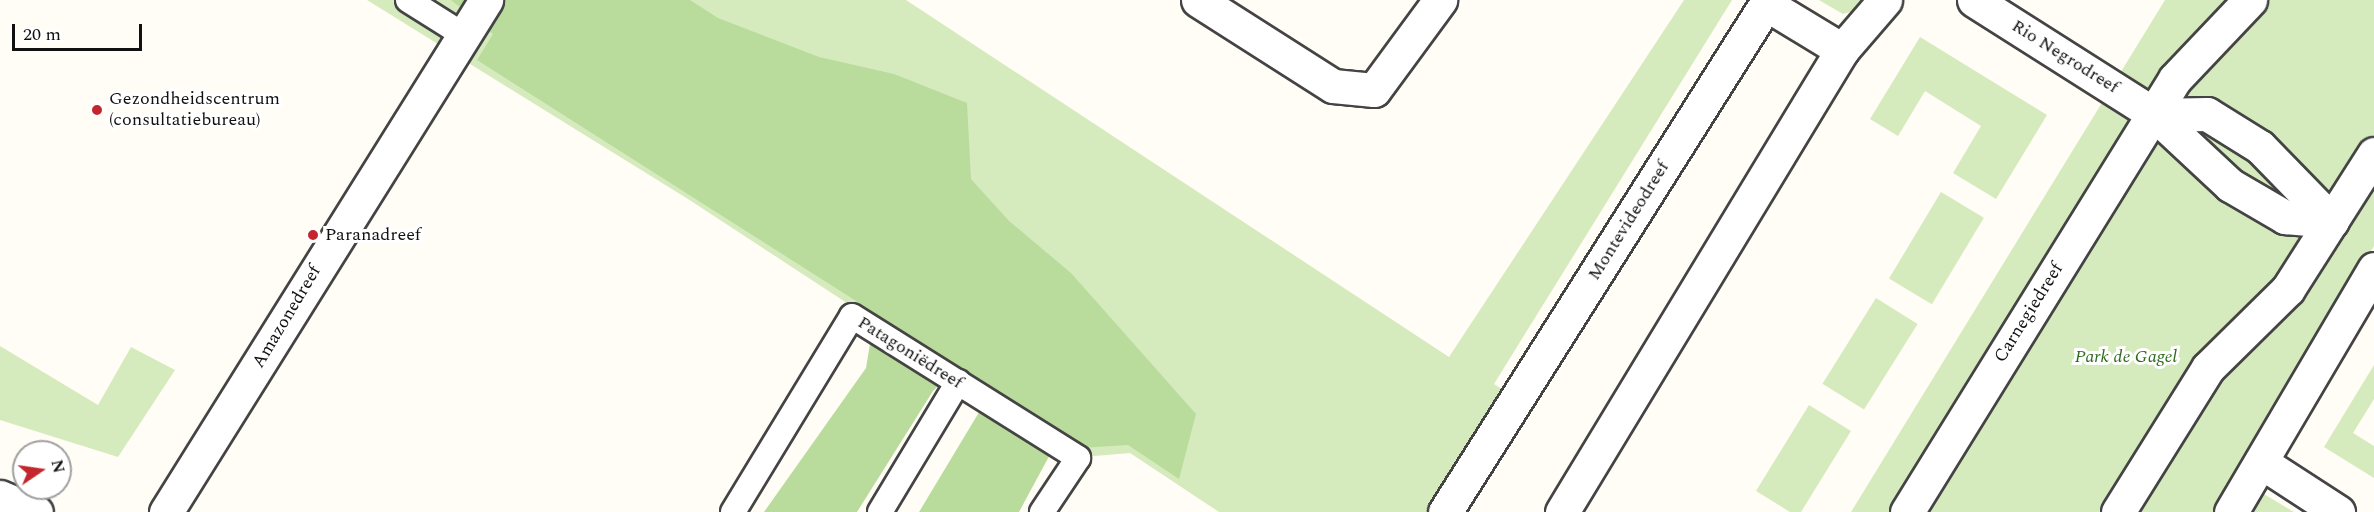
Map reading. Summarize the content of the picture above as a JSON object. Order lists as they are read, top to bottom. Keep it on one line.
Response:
{"streets":{"street":["Rio Negrodreef","Montevideodreef","Carnegiedreef","Amazonedreef"],"lane":["Patagoniëdreef"]},"crossings":[["Rio Negrodreef","Carnegiedreef"]],"parks":["Park de Gagel"],"places":["Gezondheidscentrum (consultatiebureau)","Paranadreef"],"scale_bar":"20 m","north":"right"}
